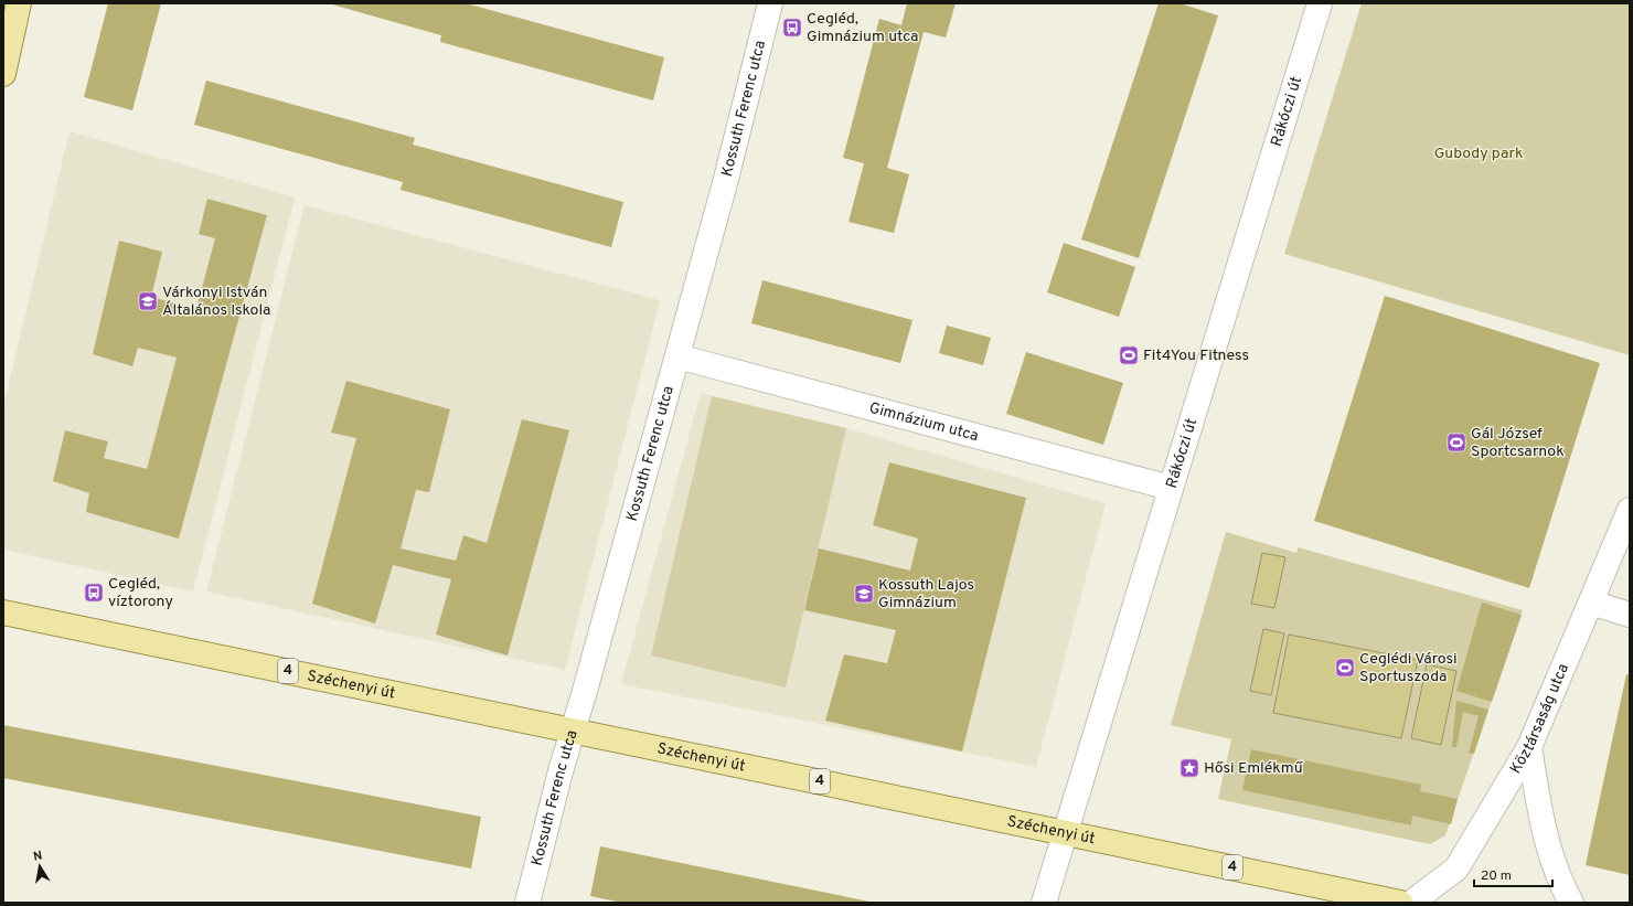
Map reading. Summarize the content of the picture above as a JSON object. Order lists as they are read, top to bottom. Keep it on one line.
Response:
{"streets":{"main road":["4","Széchenyi út"],"street":["Kossuth Ferenc utca","Rákóczi út","Gimnázium utca","Köztársaság utca"]},"crossings":[["Kossuth Ferenc utca","Gimnázium utca"],["Kossuth Ferenc utca","Széchenyi út"],["Rákóczi út","Gimnázium utca"],["Rákóczi út","Széchenyi út"]],"parks":["Gubody park"],"places":{"bus stop":["Cegléd, Gimnázium utca","Cegléd, víztorony"],"school or university":["Várkonyi István Általános Iskola","Kossuth Lajos Gimnázium"],"sports":["Fit4You Fitness","Gál József Sportcsarnok","Ceglédi Városi Sportuszoda"],"place":["Hősi Emlékmű"]},"scale_bar":"20 m","north":"top"}
